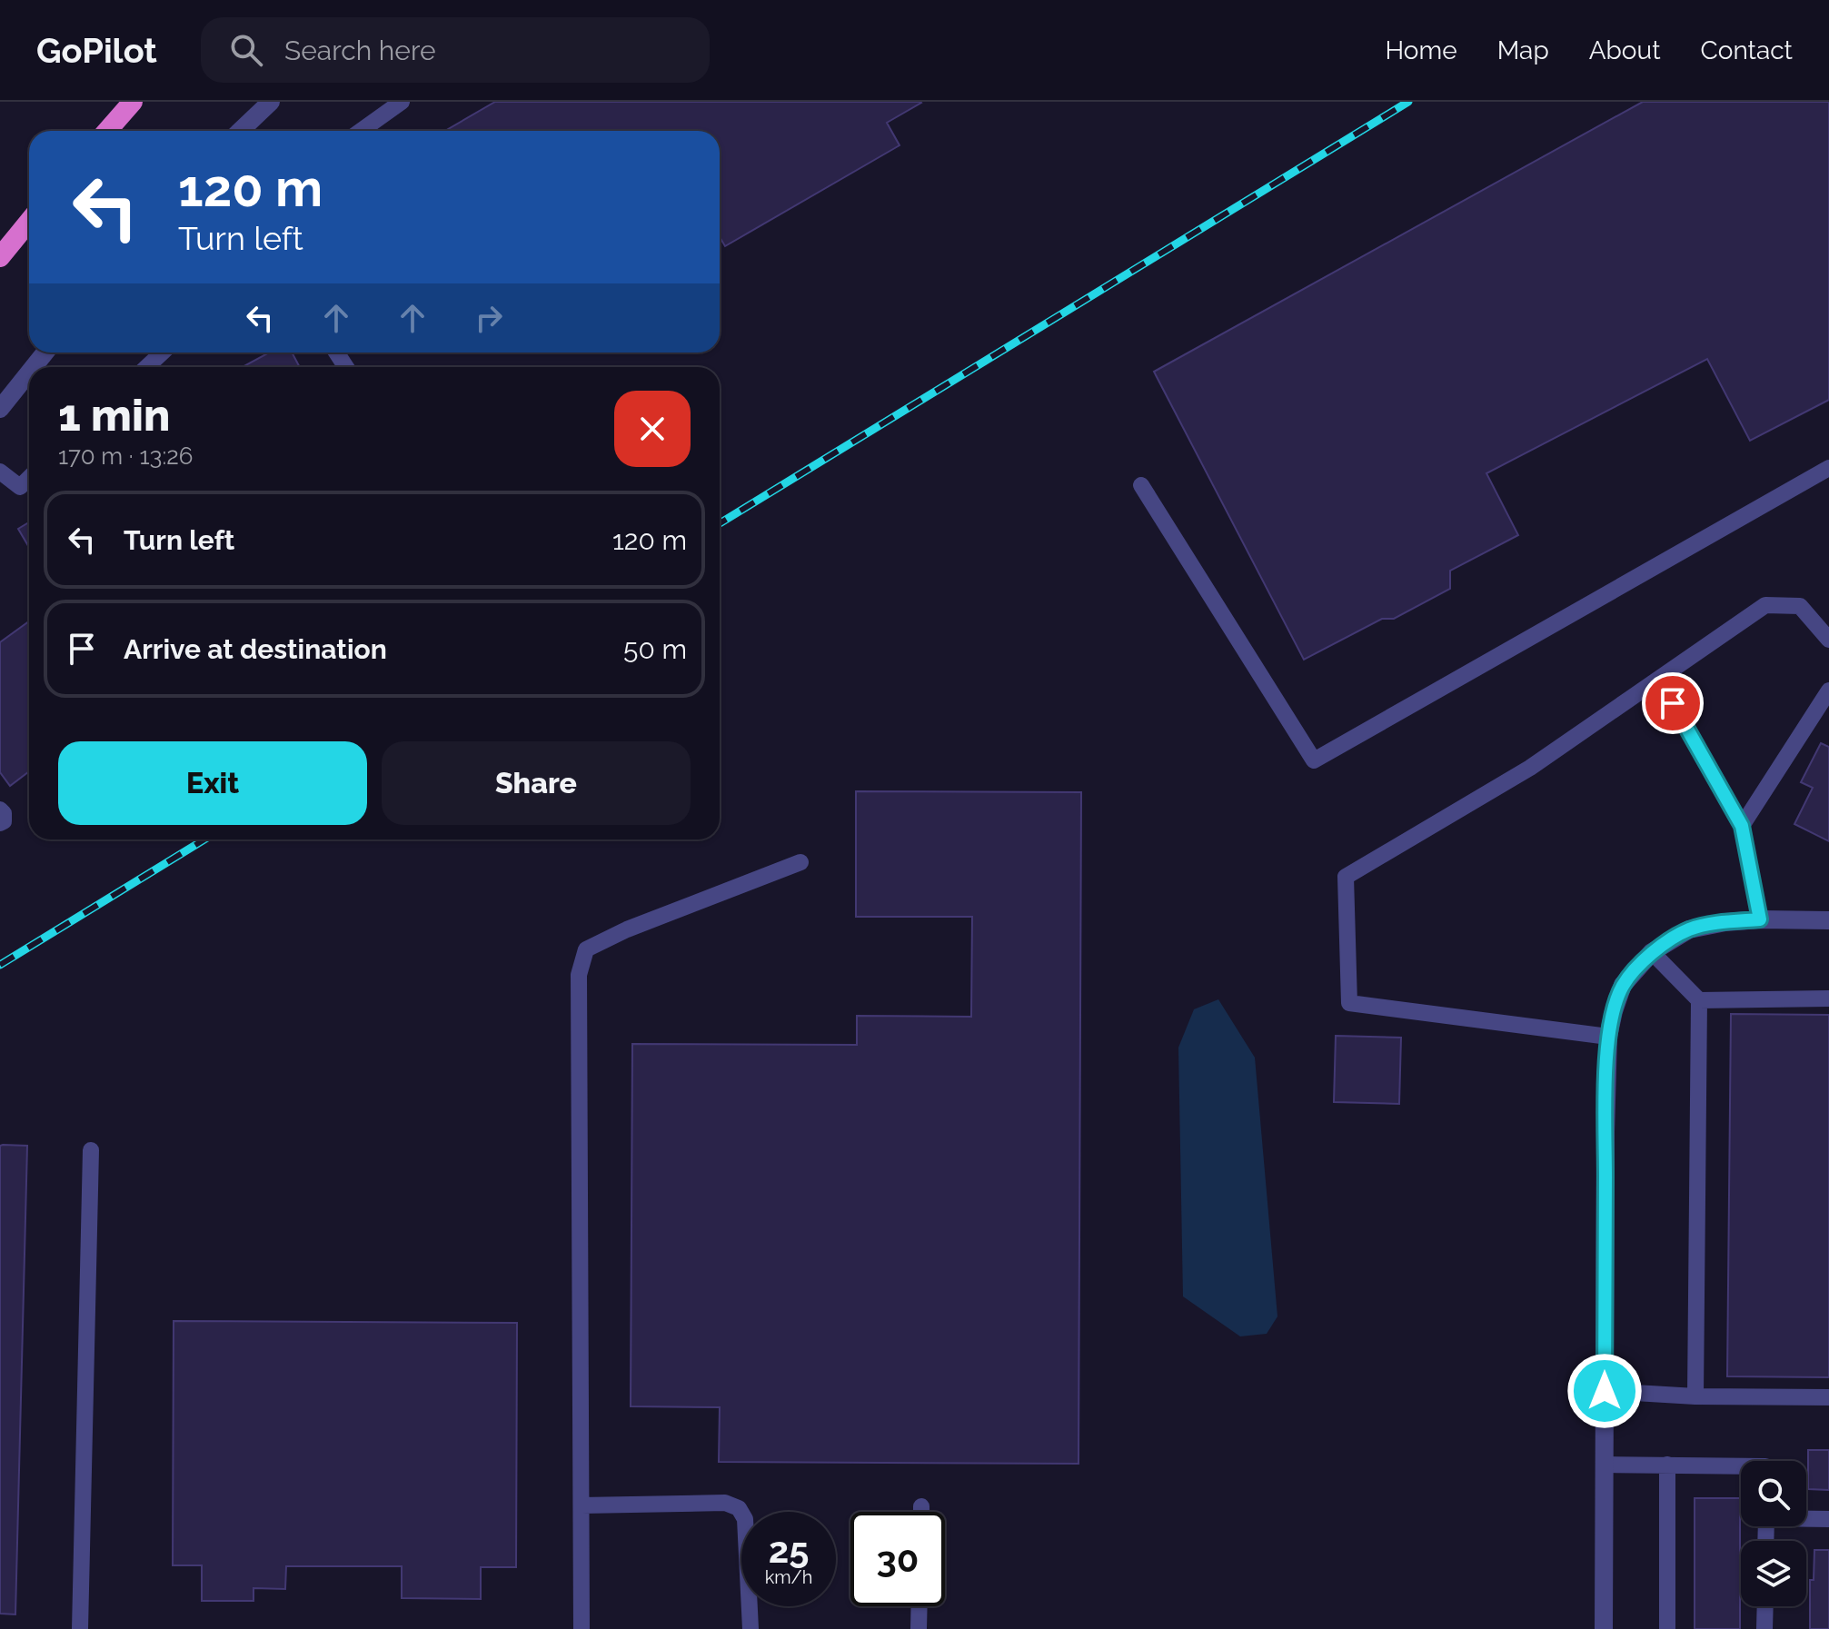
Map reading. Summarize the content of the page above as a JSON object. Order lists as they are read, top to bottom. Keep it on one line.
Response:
{"page":{"header":"GoPilot","search":"Search here","nav":["Home","Map","About","Contact"],"turn":["120 m","Turn left"],"heading":["1 min","170 m · 13:26"],"list":[{"name":"Turn left","value":"120 m"},{"name":"Arrive at destination","value":"50 m"}],"buttons":["Exit","Share"],"speed":"25 km/h","limit":"30"}}
